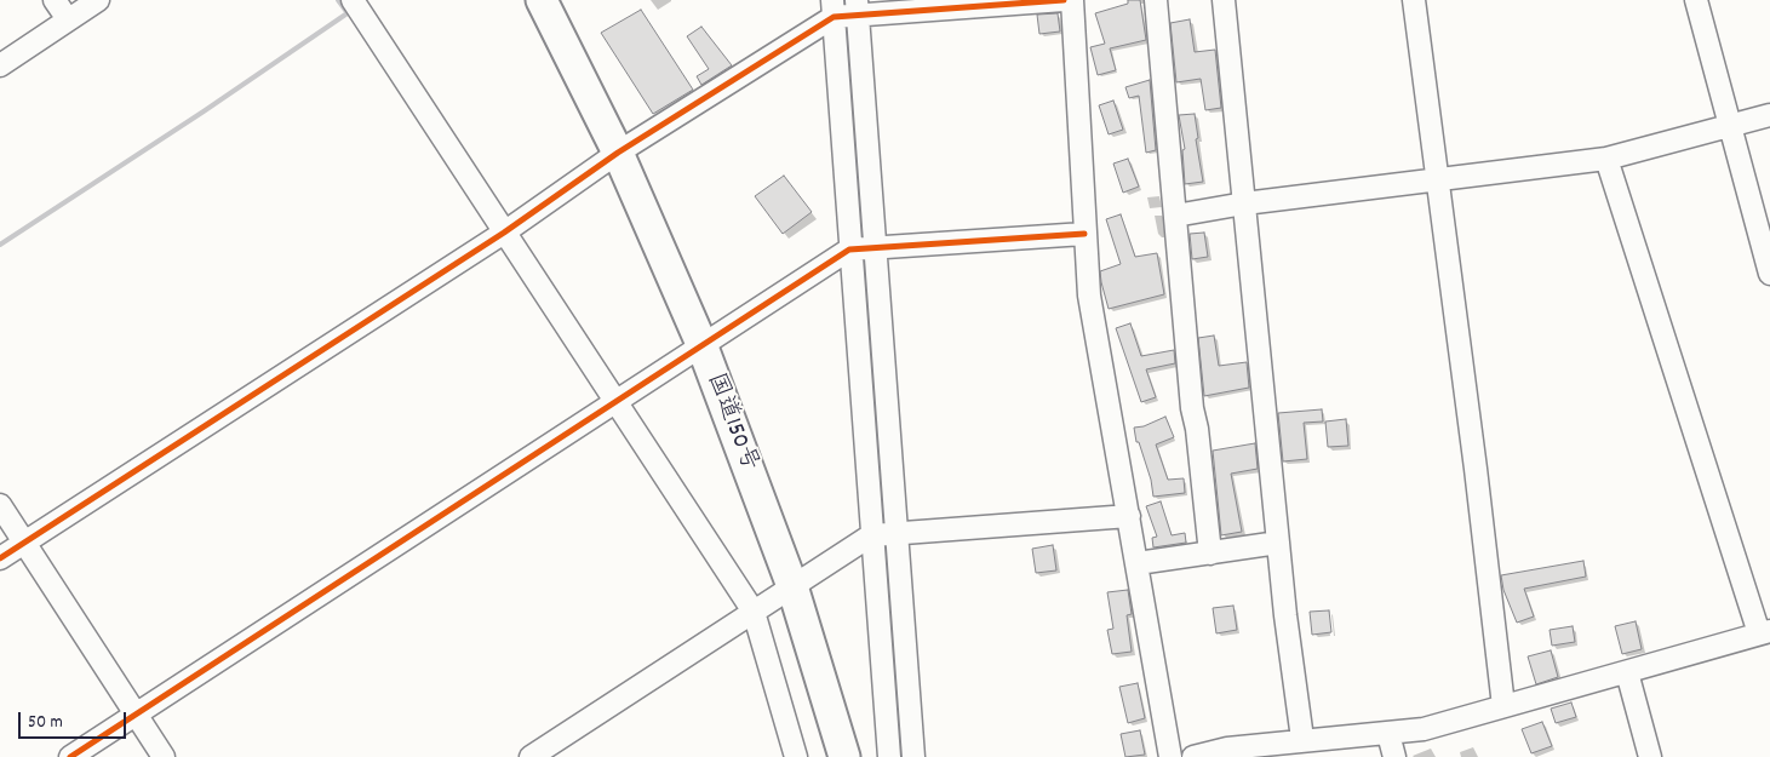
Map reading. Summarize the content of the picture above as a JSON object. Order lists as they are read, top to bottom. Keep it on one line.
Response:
{"streets":{"highway":["国道150号"]},"scale_bar":"50 m"}
